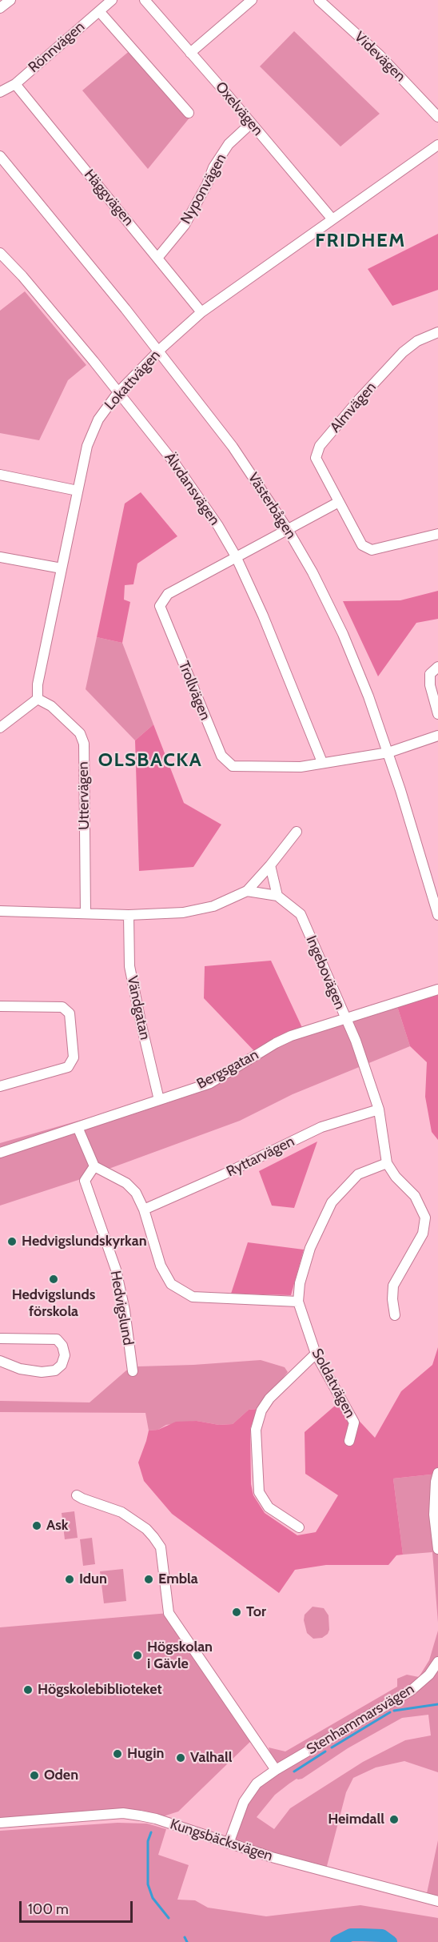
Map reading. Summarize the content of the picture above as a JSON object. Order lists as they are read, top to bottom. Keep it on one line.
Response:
{"streets":{"street":["Rönnvägen","Videvägen","Oxelvägen","Nyponvägen","Häggvägen","Lokattvägen","Almvägen","Älvdansvägen","Västerbågen","Trollvägen","Uttervägen","Ingebovägen","Vändgatan","Bergsgatan","Ryttarvägen","Hedvigslund","Soldatvägen","Stenhammarsvägen","Kungsbäcksvägen"]},"crossings":[["Rönnvägen","Häggvägen"],["Oxelvägen","Nyponvägen"],["Oxelvägen","Lokattvägen"],["Nyponvägen","Häggvägen"],["Häggvägen","Lokattvägen"],["Lokattvägen","Älvdansvägen"],["Lokattvägen","Västerbågen"],["Lokattvägen","Uttervägen"],["Älvdansvägen","Trollvägen"],["Västerbågen","Trollvägen"],["Ingebovägen","Bergsgatan"],["Ingebovägen","Ryttarvägen"],["Ingebovägen","Soldatvägen"],["Vändgatan","Bergsgatan"],["Stenhammarsvägen","Kungsbäcksvägen"]],"districts":["FRIDHEM","OLSBACKA"],"places":["Hedvigslundskyrkan","Hedvigslunds förskola","Ask","Idun","Embla","Tor","Högskolan i Gävle","Högskolebiblioteket","Hugin","Valhall","Oden","Heimdall"],"scale_bar":"100 m"}
